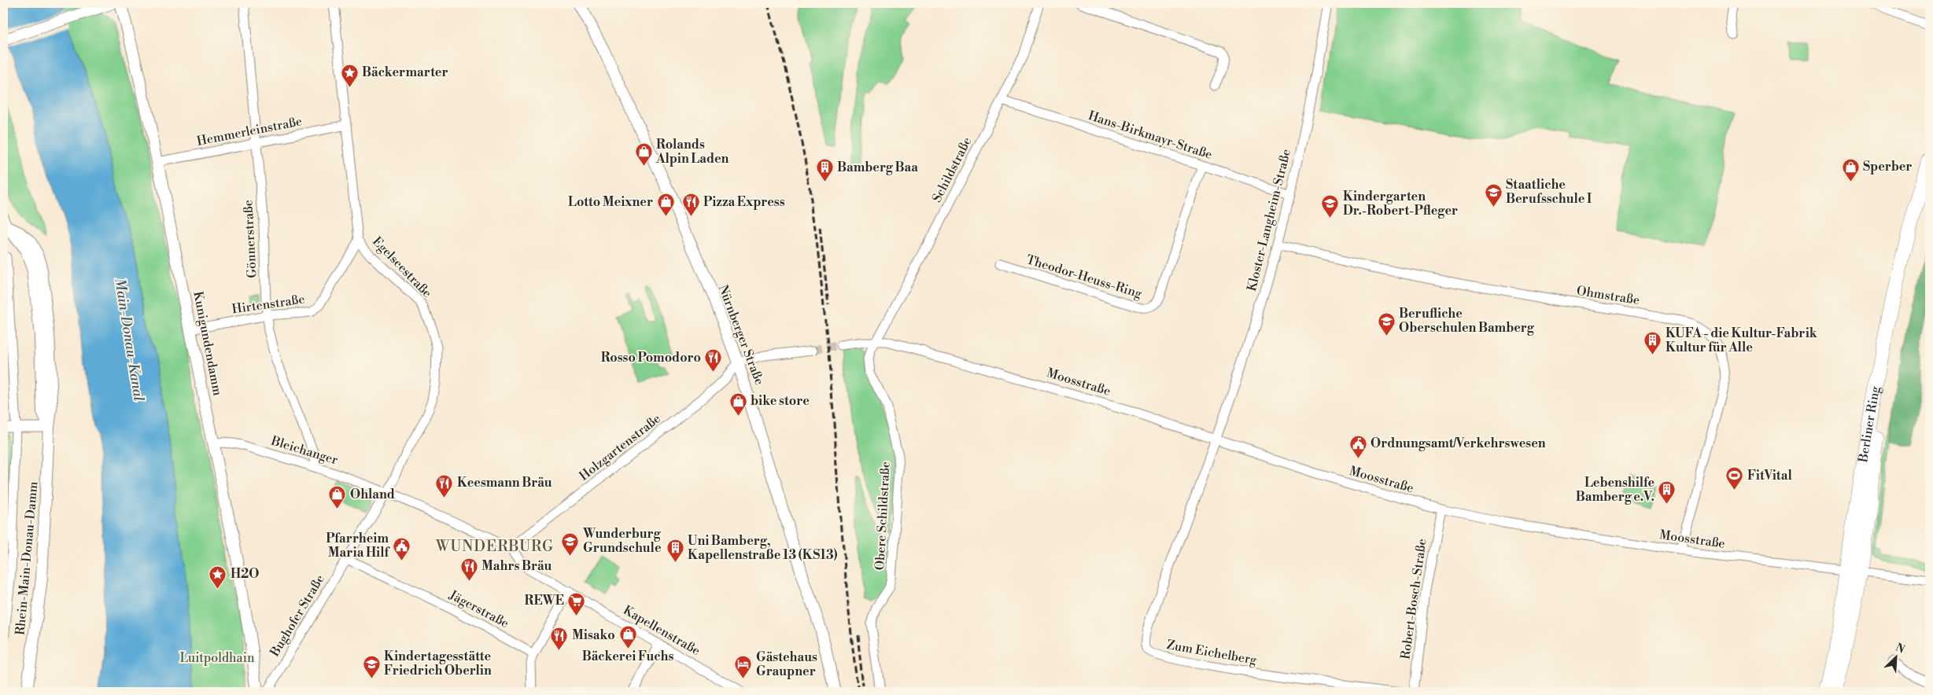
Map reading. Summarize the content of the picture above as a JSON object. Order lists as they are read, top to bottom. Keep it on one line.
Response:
{"streets":{"main road":["Berliner Ring"],"street":["Hemmerleinstraße","Hans-Birkmayr-Straße","Schildstraße","Kloster-Langheim-Straße","Gönnerstraße","Egelseestraße","Theodor-Heuss-Ring","Ohmstraße","Hirtenstraße","Nürnberger Straße","Kunigundendamm","Moosstraße","Holzgartenstraße","Bleichanger","Obere Schildstraße","Rhein-Main-Donau-Damm","Robert-Bosch-Straße","Jägerstraße","Bughofer Straße","Kapellenstraße","Zum Eichelberg"]},"crossings":[["Hemmerleinstraße","Gönnerstraße"],["Hemmerleinstraße","Egelseestraße"],["Hemmerleinstraße","Kunigundendamm"],["Hans-Birkmayr-Straße","Schildstraße"],["Hans-Birkmayr-Straße","Kloster-Langheim-Straße"],["Hans-Birkmayr-Straße","Theodor-Heuss-Ring"],["Schildstraße","Moosstraße"],["Schildstraße","Obere Schildstraße"],["Kloster-Langheim-Straße","Ohmstraße"],["Kloster-Langheim-Straße","Moosstraße"],["Kloster-Langheim-Straße","Zum Eichelberg"],["Gönnerstraße","Hirtenstraße"],["Gönnerstraße","Bleichanger"],["Egelseestraße","Hirtenstraße"],["Egelseestraße","Bleichanger"],["Egelseestraße","Bughofer Straße"],["Ohmstraße","Moosstraße"],["Hirtenstraße","Kunigundendamm"],["Nürnberger Straße","Holzgartenstraße"],["Kunigundendamm","Bleichanger"],["Moosstraße","Berliner Ring"],["Moosstraße","Obere Schildstraße"],["Moosstraße","Robert-Bosch-Straße"],["Moosstraße","Zum Eichelberg"],["Bleichanger","Bughofer Straße"],["Jägerstraße","Bughofer Straße"]],"districts":["WUNDERBURG"],"water":["Main-Donau-Kanal"],"parks":["Luitpoldhain"],"places":{"place":["Bäckermarter","H2O"],"shop":["Rolands Alpin Laden","Sperber","Lotto Meixner","bike store","Ohland","Bäckerei Fuchs"],"building":["Bamberg Baa","KUFA - die Kultur-Fabrik Kultur für Alle","Lebenshilfe Bamberg e.V.","Uni Bamberg, Kapellenstraße 13 (KS13)"],"school or university":["Staatliche Berufsschule I","Kindergarten Dr.-Robert-Pfleger","Berufliche Oberschulen Bamberg","Wunderburg Grundschule","Kindertagesstätte Friedrich Oberlin"],"restaurant":["Pizza Express","Rosso Pomodoro","Keesmann Bräu","Mahrs Bräu","Misako"],"public building":["Ordnungsamt/Verkehrswesen","Pfarrheim Maria Hilf"],"sports":["FitVital"],"supermarket":["REWE"],"hotel":["Gästehaus Graupner"]},"north":"top right"}
